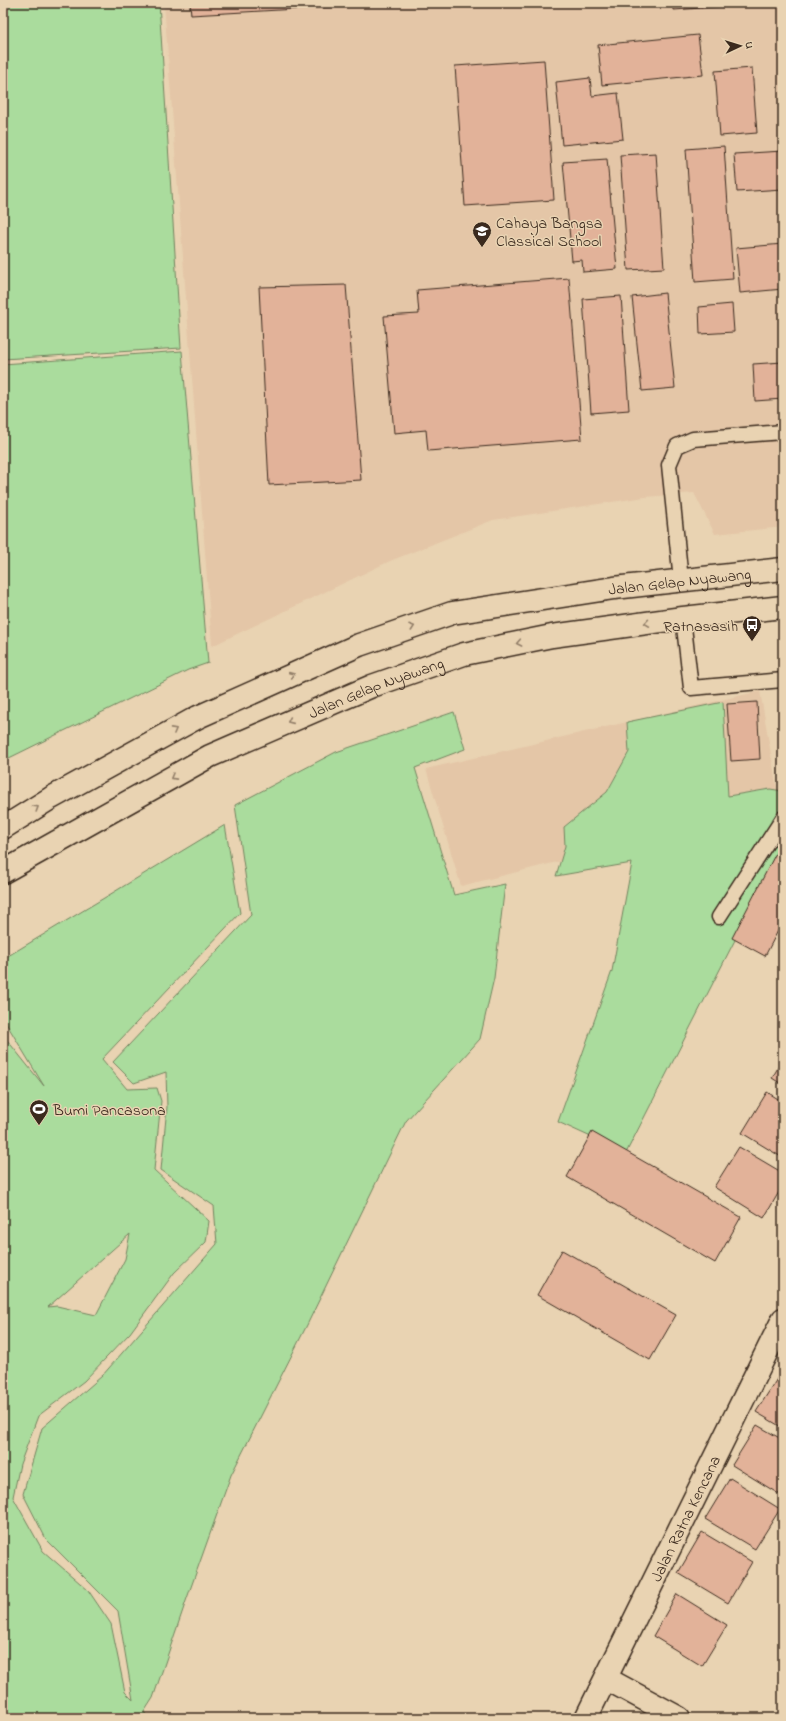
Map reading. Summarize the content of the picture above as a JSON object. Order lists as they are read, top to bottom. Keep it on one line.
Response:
{"streets":{"street":["Jalan Gelap Nyawang","Jalan Ratna Kencana"]},"places":{"school or university":["Cahaya Bangsa Classical School"],"bus stop":["Ratnasasih"],"sports":["Bumi Pancasona"]},"north":"right"}
